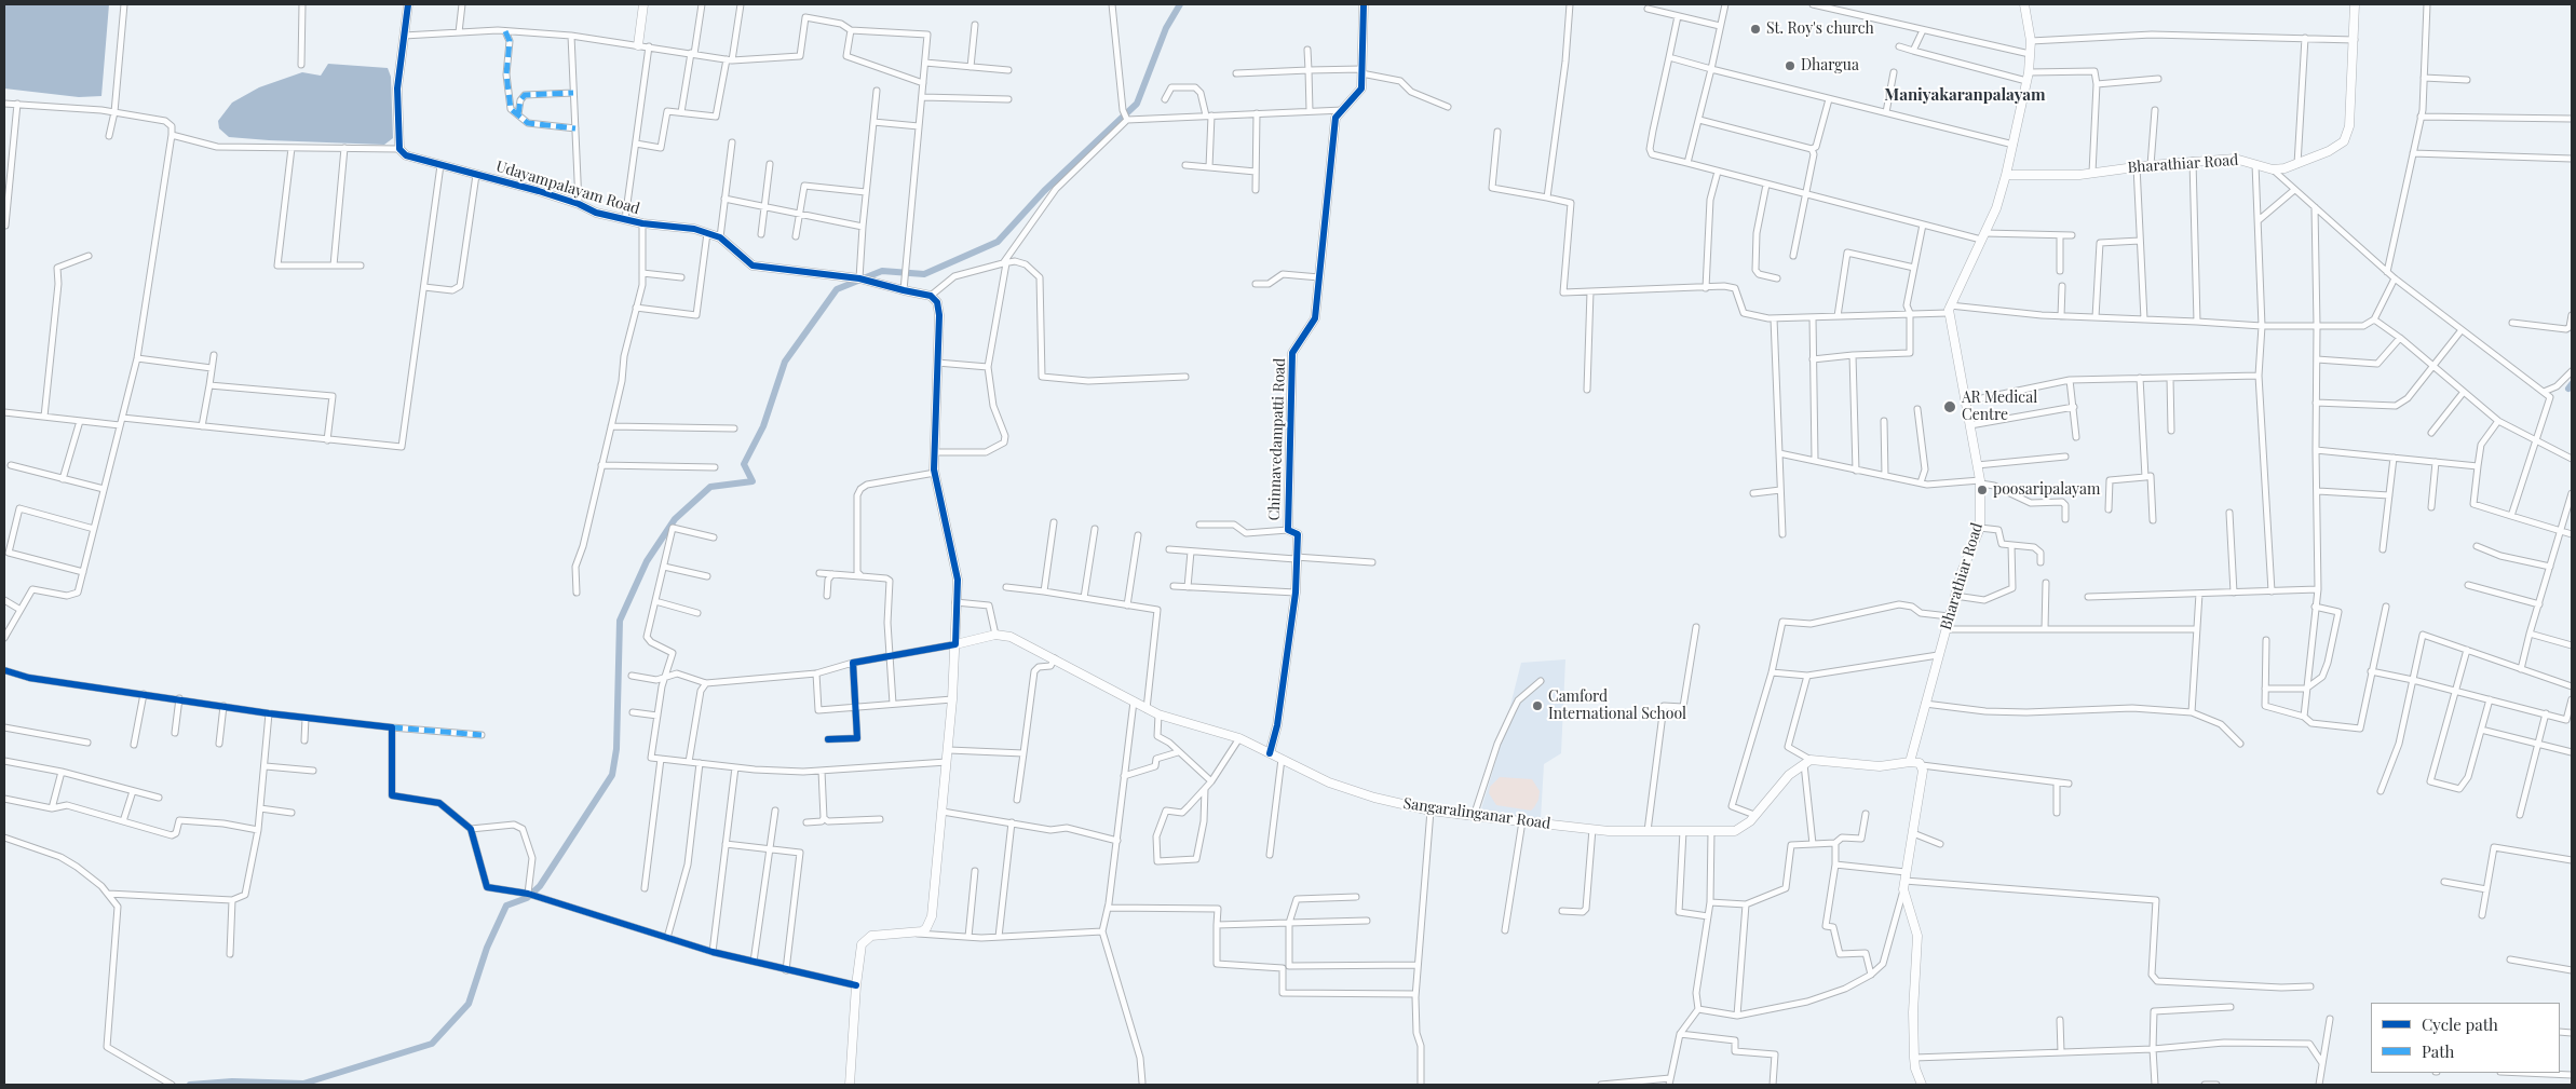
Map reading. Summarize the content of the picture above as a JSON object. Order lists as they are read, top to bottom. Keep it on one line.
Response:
{"streets":{"main road":["Bharathiar Road","Udayampalayam Road","Chinnavedampatti Road","Sangaralinganar Road"]},"crossings":[["Chinnavedampatti Road","Sangaralinganar Road"]],"districts":["Maniyakaranpalayam"],"places":["St. Roy's church","Dhargua","AR Medical Centre","poosaripalayam","Camford International School"],"legend":["Cycle path","Path"]}
